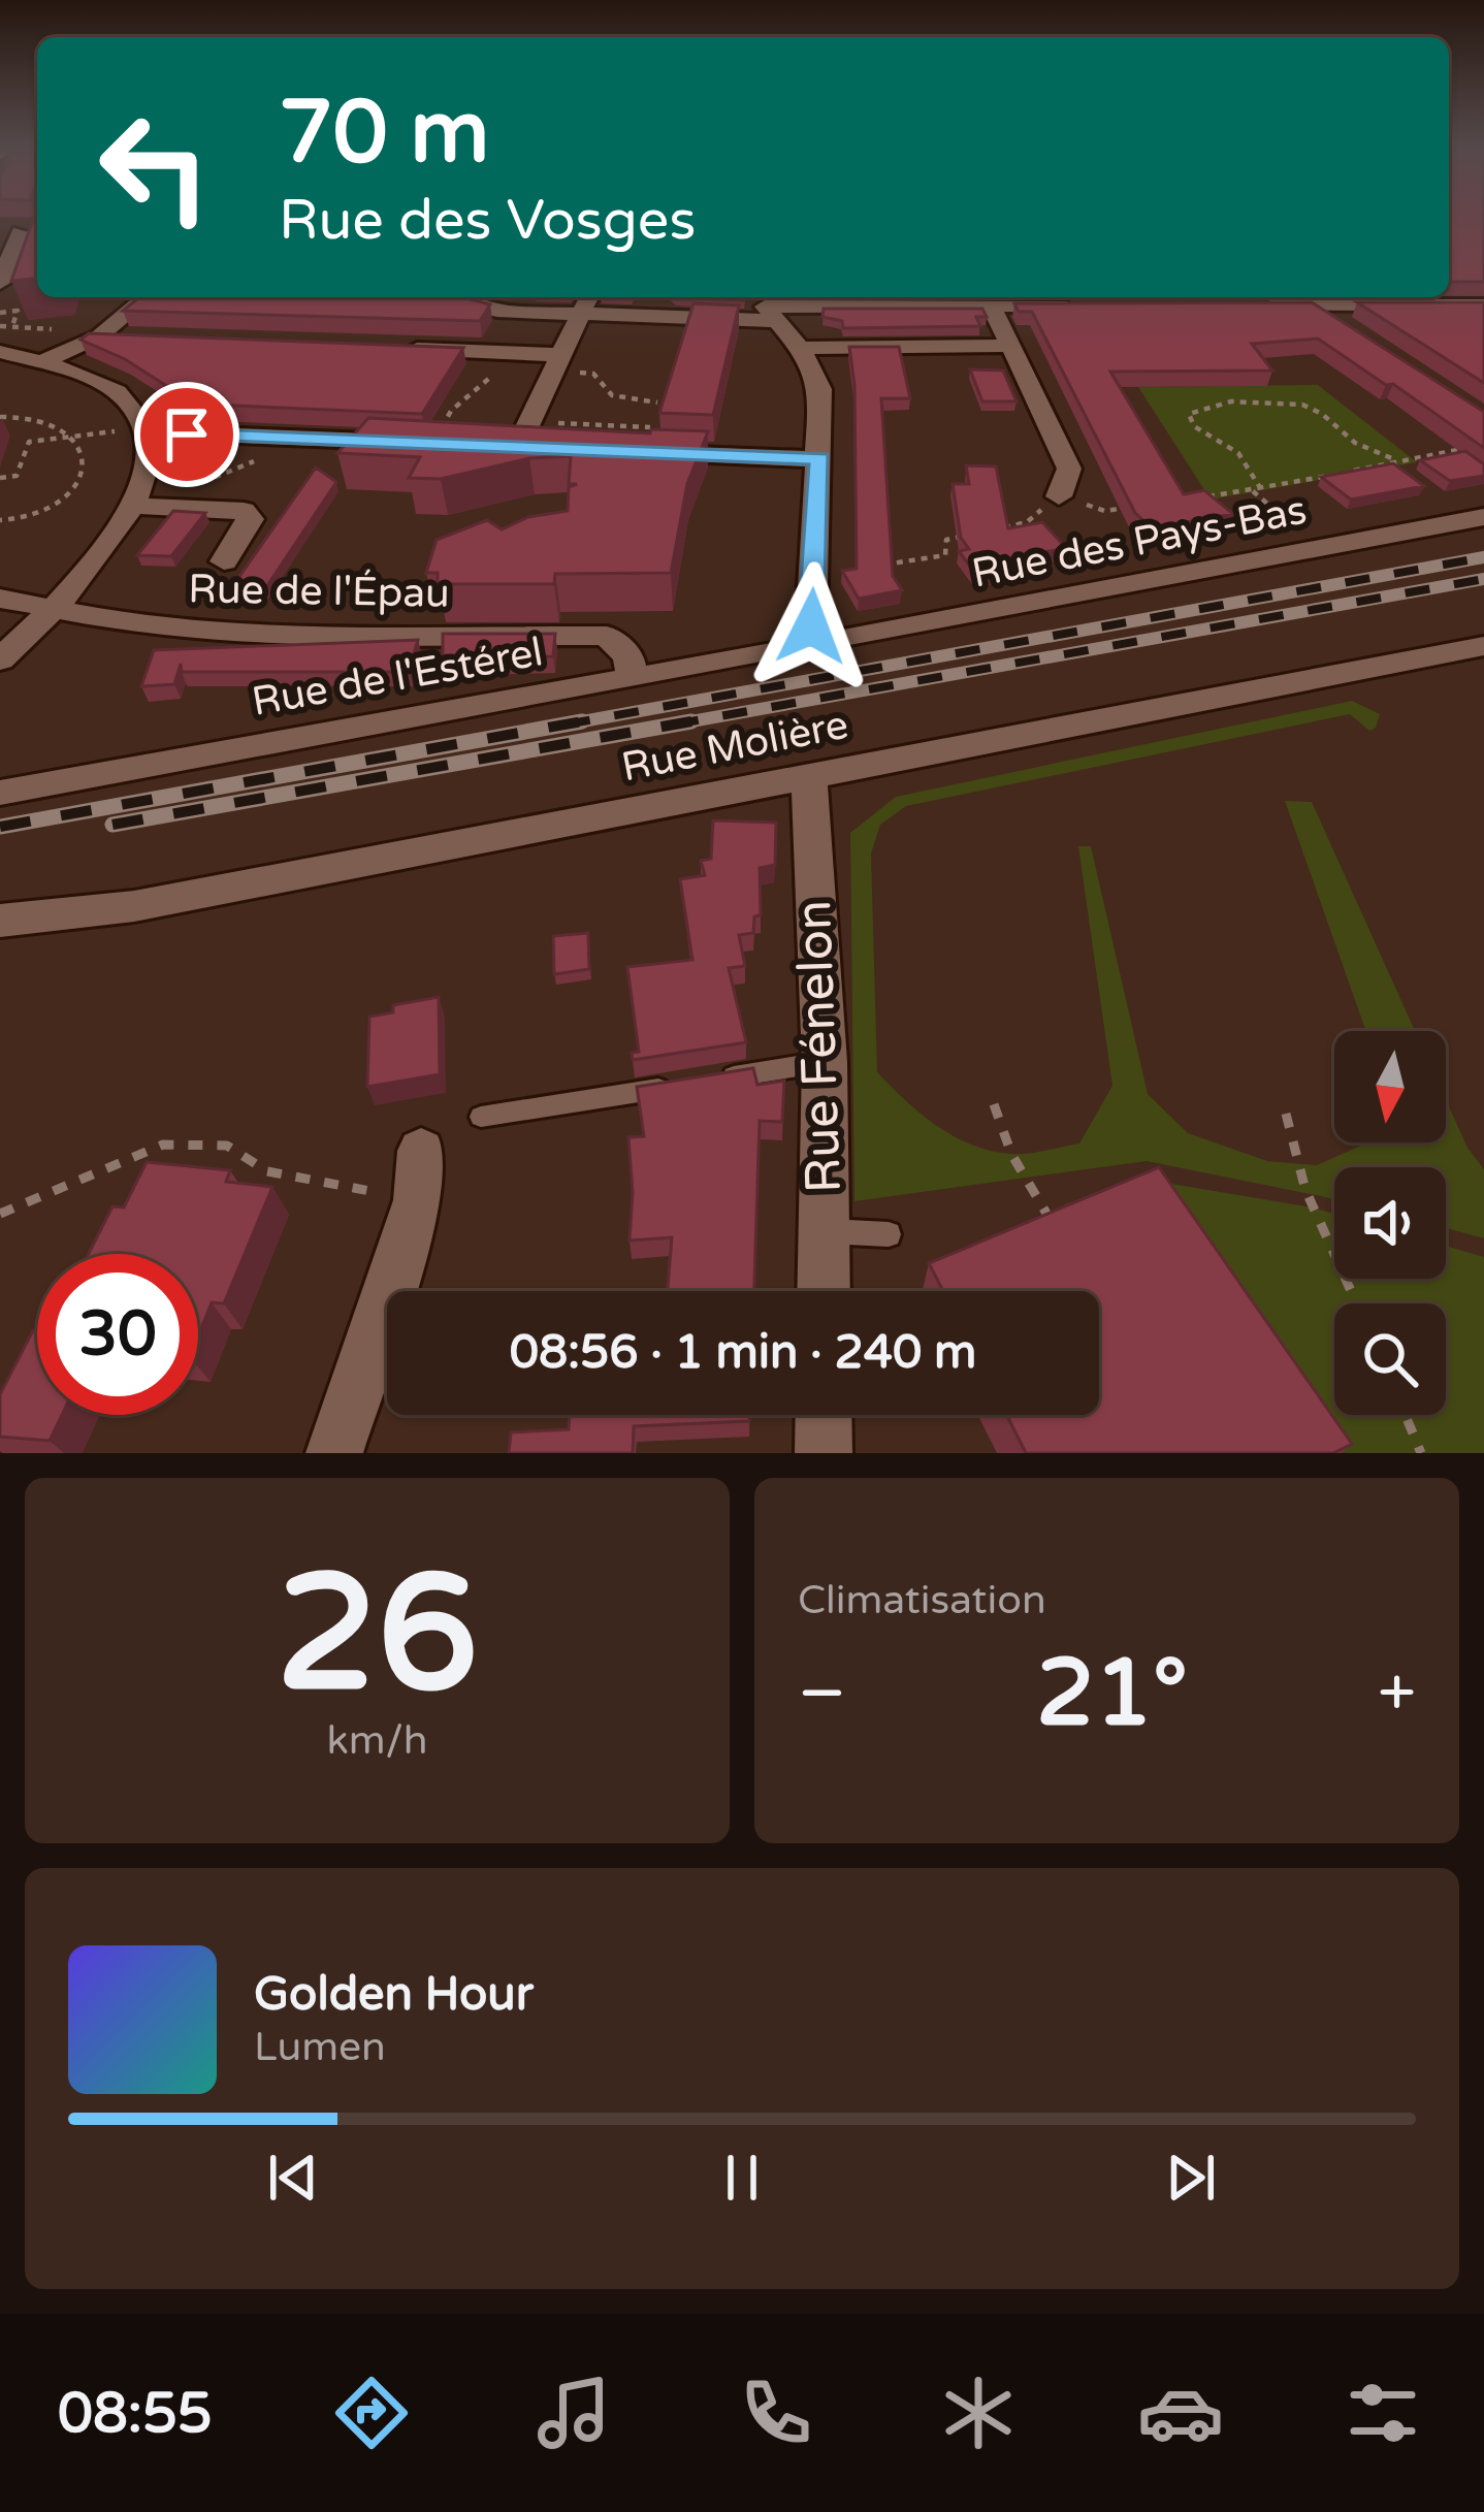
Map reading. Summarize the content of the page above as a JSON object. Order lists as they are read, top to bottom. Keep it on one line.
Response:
{"streets":{"street":["Rue des Pays-Bas","Rue de l'Épau","Rue de l'Estérel","Rue Molière","Rue Fénelon"]},"crossings":[["Rue des Pays-Bas","Rue de l'Estérel"],["Rue de l'Épau","Rue de l'Estérel"],["Rue Molière","Rue Fénelon"]],"north":"bottom","page":{"turn":["70 m","Rue des Vosges"],"limit":"30","trip":"08:56 · 1 min · 240 m","tile":[["26","km/h"],"Climatisation"],"heat":["−","21°","+"],"song":["Golden Hour","Lumen"],"tabs":"08:55"}}
